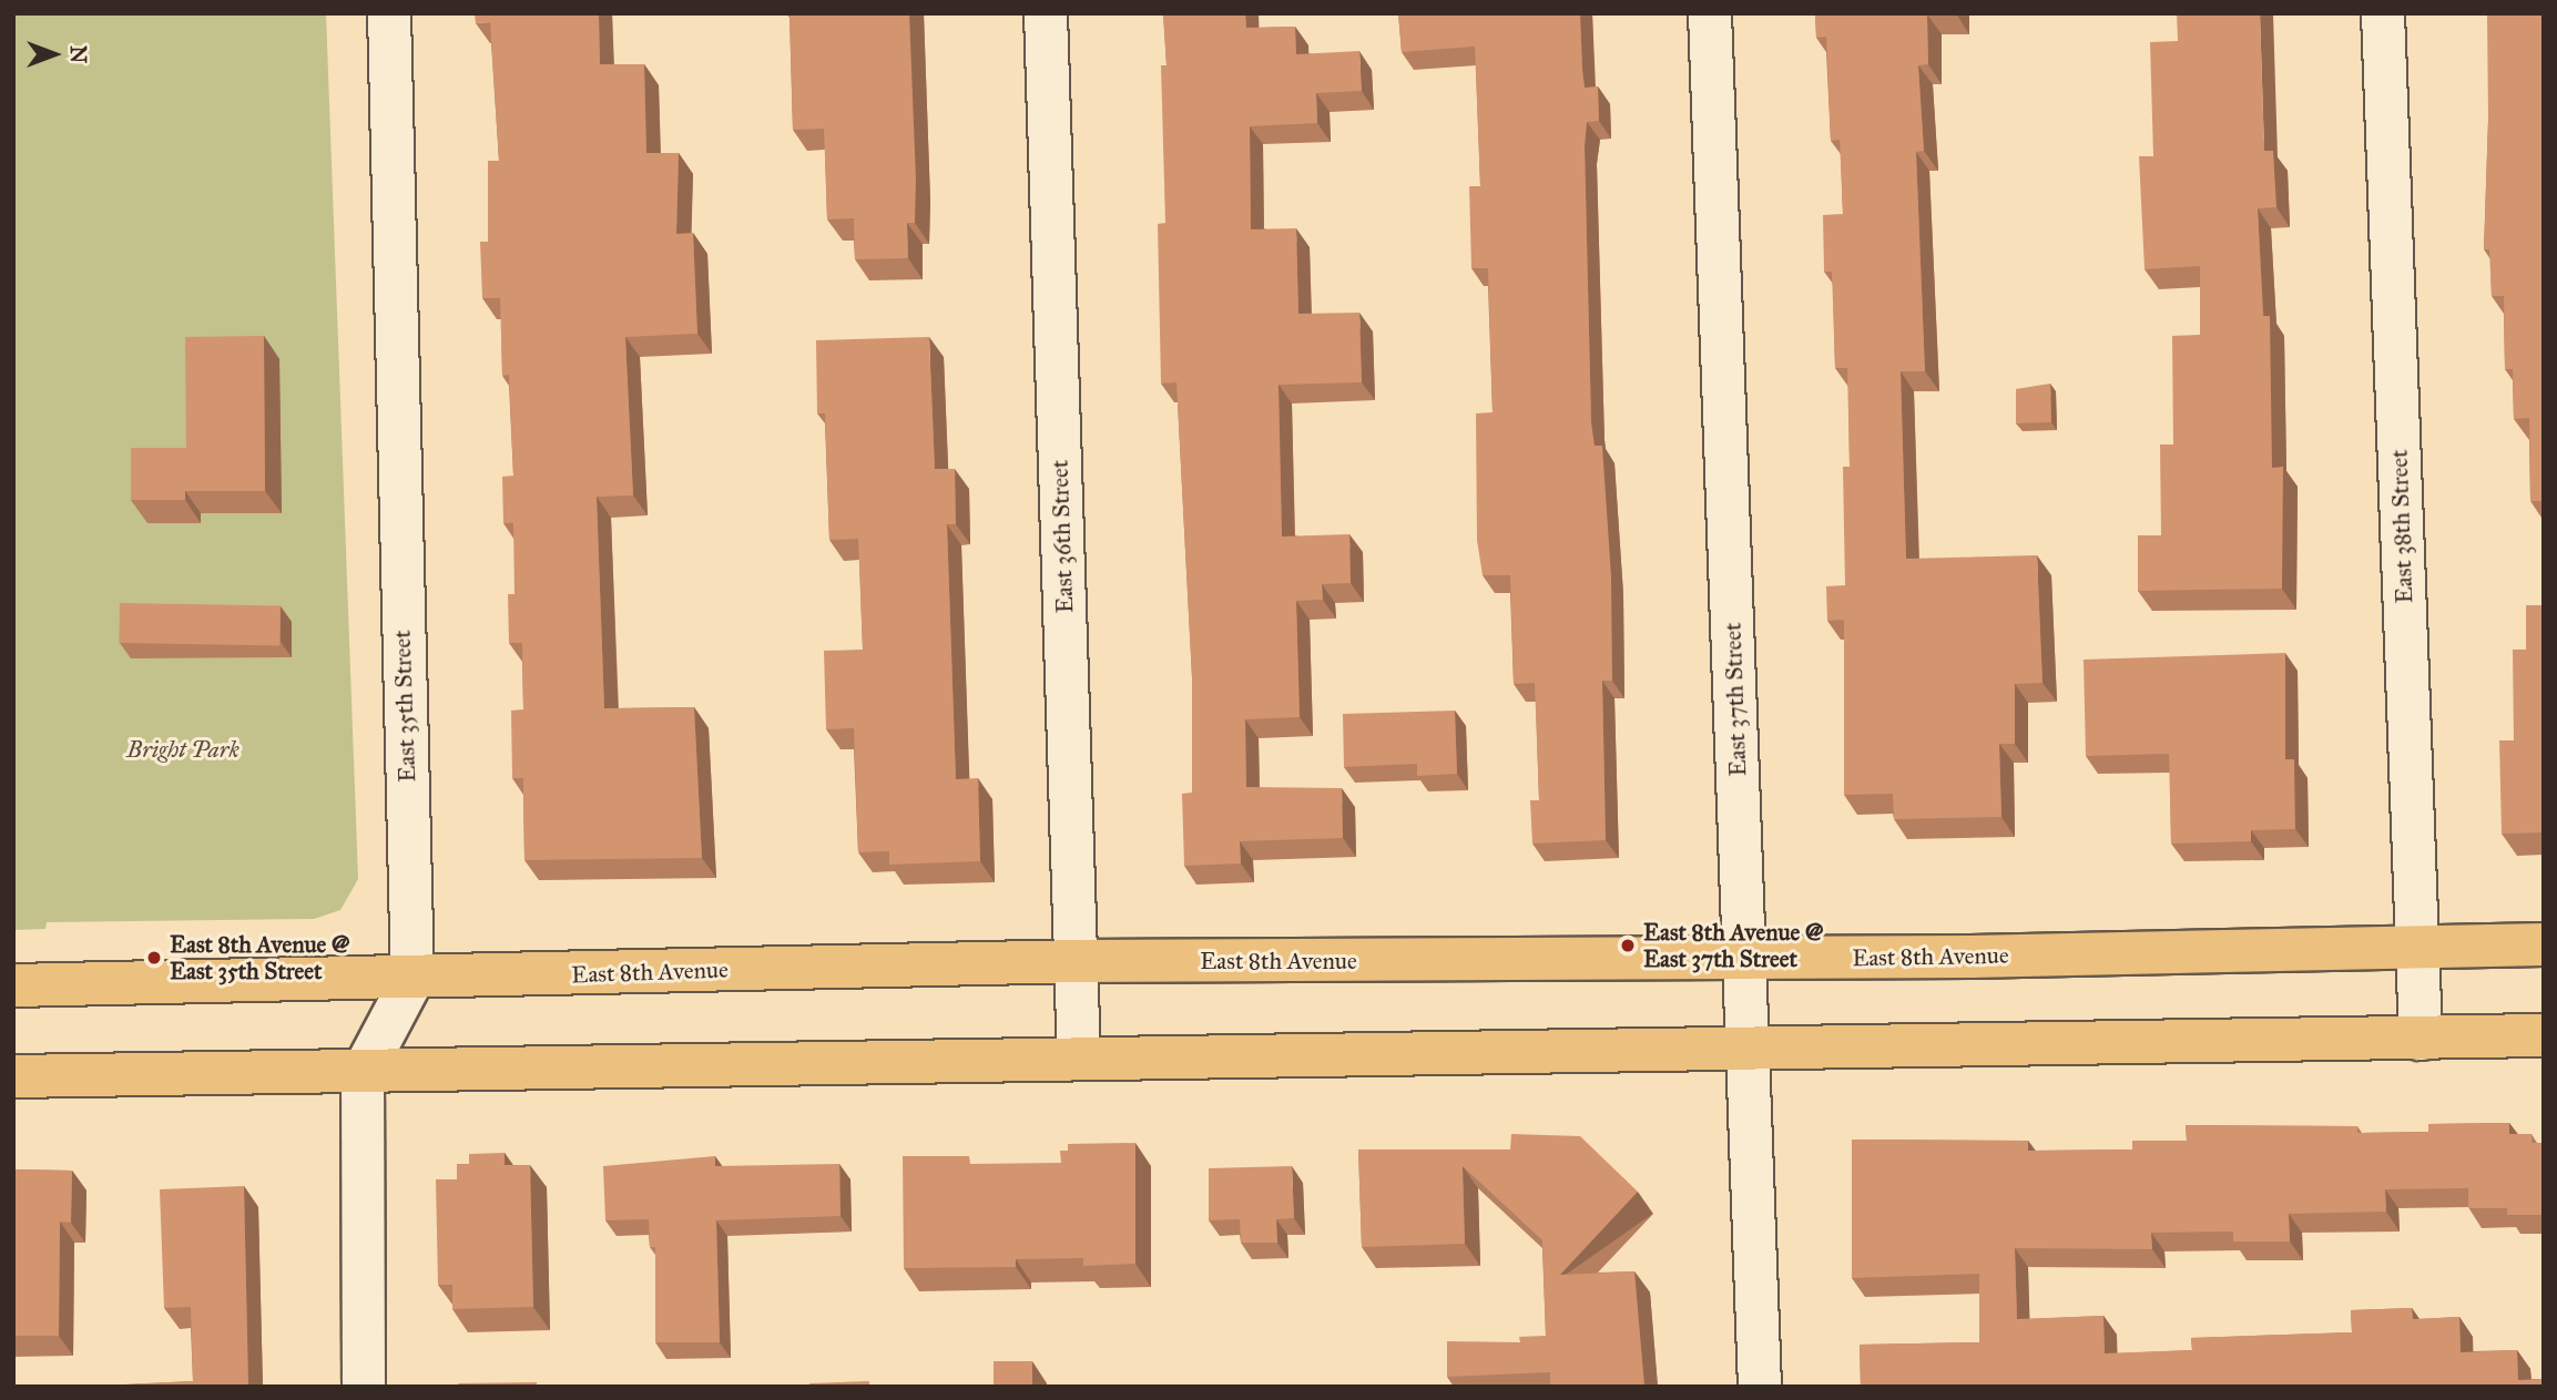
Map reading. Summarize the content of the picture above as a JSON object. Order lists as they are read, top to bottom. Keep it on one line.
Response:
{"streets":{"main road":["East 8th Avenue"],"street":["East 38th Street","East 36th Street","East 37th Street","East 35th Street"]},"crossings":[["East 38th Street","East 8th Avenue"],["East 36th Street","East 8th Avenue"],["East 37th Street","East 8th Avenue"],["East 35th Street","East 8th Avenue"]],"parks":["Bright Park"],"places":["East 8th Avenue @ East 37th Street","East 8th Avenue @ East 35th Street"],"north":"right"}
